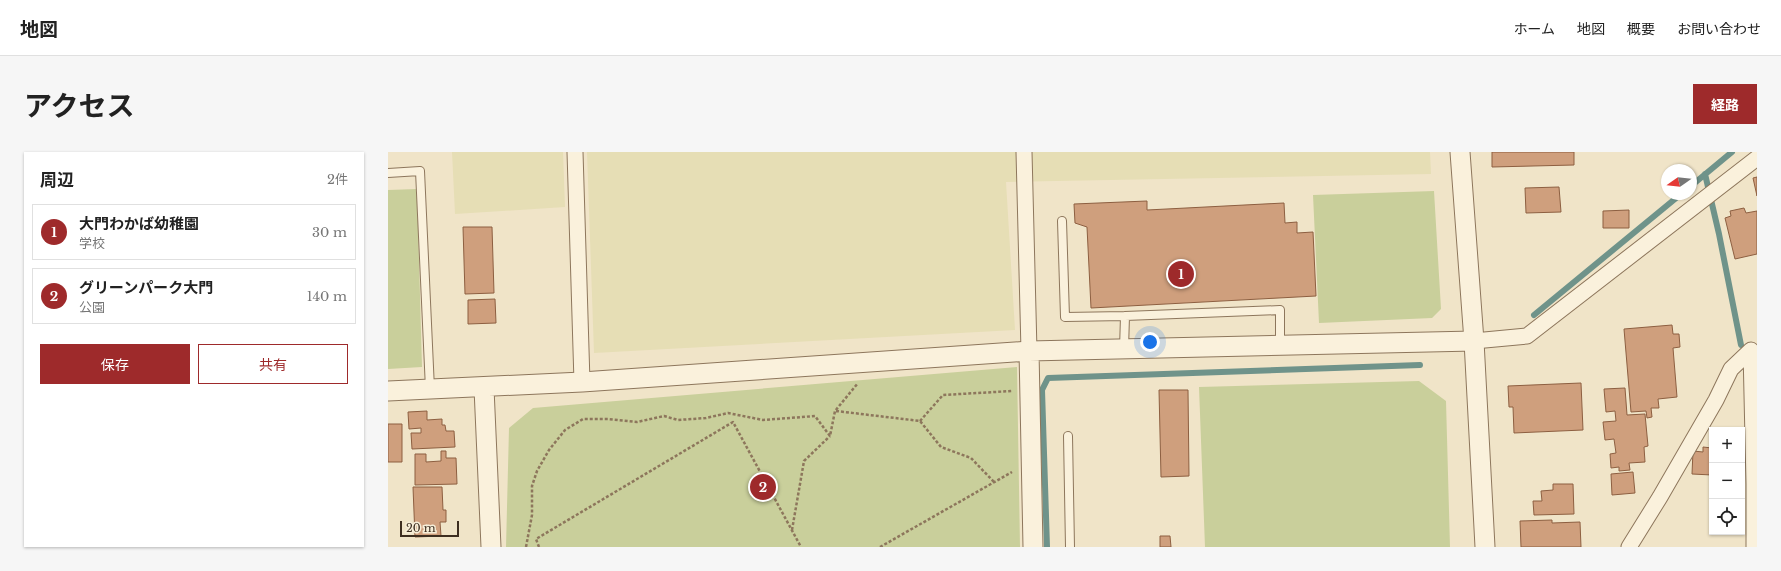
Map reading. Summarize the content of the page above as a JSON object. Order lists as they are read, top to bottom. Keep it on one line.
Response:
{"scale_bar":"20 m","north":"left","page":{"header":"地図","nav":["ホーム","地図","概要","お問い合わせ"],"title":"アクセス","buttons":["経路",["保存","共有"]],"heading":["周辺","2件"],"list":[{"mark":"1","name":"大門わかば幼稚園","note":"学校","value":"30 m"},{"mark":"2","name":"グリーンパーク大門","note":"公園","value":"140 m"}],"pins":["1","2"],"map_buttons":["+","−"],"scale":"20 m"}}
